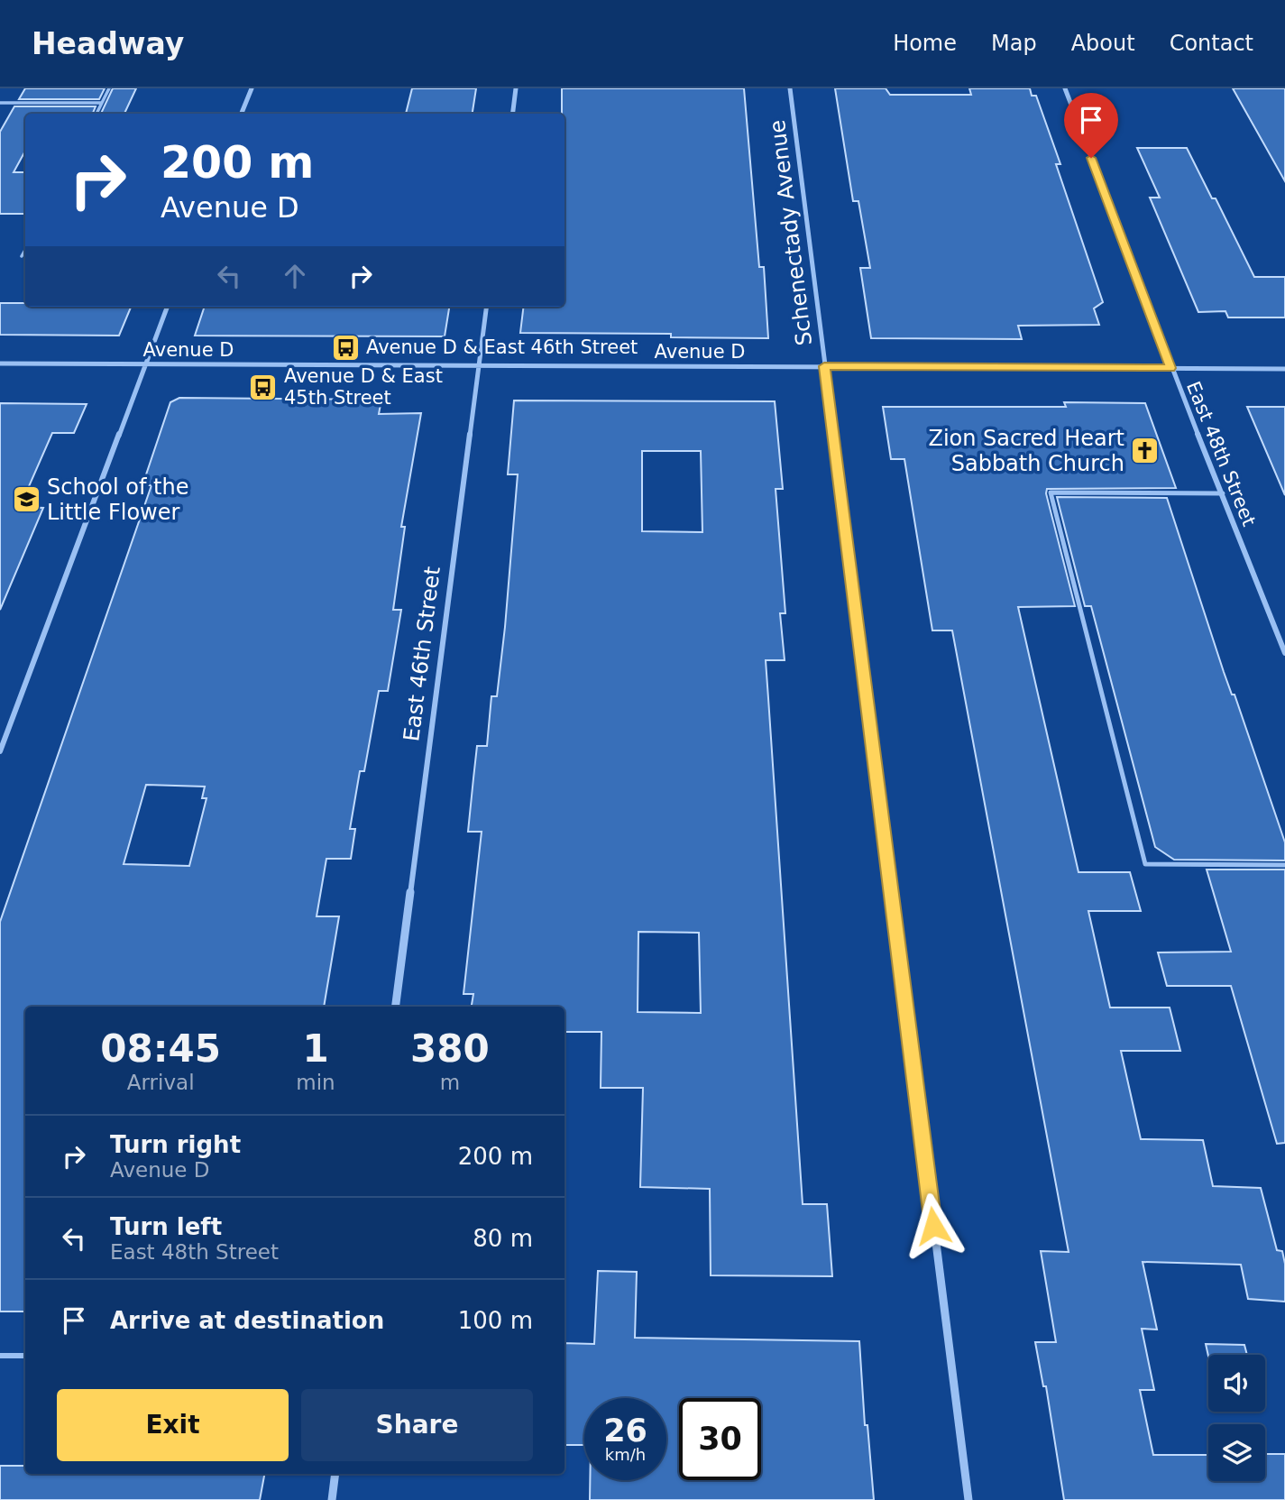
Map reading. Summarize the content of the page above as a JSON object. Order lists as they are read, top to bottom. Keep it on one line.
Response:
{"streets":{"street":["Schenectady Avenue","Avenue D","East 48th Street","East 46th Street"]},"crossings":[["Schenectady Avenue","Avenue D"],["Avenue D","East 48th Street"],["Avenue D","East 46th Street"]],"places":{"bus stop":["Avenue D & East 46th Street","Avenue D & East 45th Street"],"church":["Zion Sacred Heart Sabbath Church"],"school or university":["School of the Little Flower"]},"page":{"header":"Headway","nav":["Home","Map","About","Contact"],"turn":["200 m","Avenue D"],"eta":["08:45","Arrival","1","min","380","m"],"list":[{"name":"Turn right","note":"Avenue D","value":"200 m"},{"name":"Turn left","note":"East 48th Street","value":"80 m"},{"name":"Arrive at destination","value":"100 m"}],"buttons":["Exit","Share"],"speed":"26 km/h","limit":"30"}}
